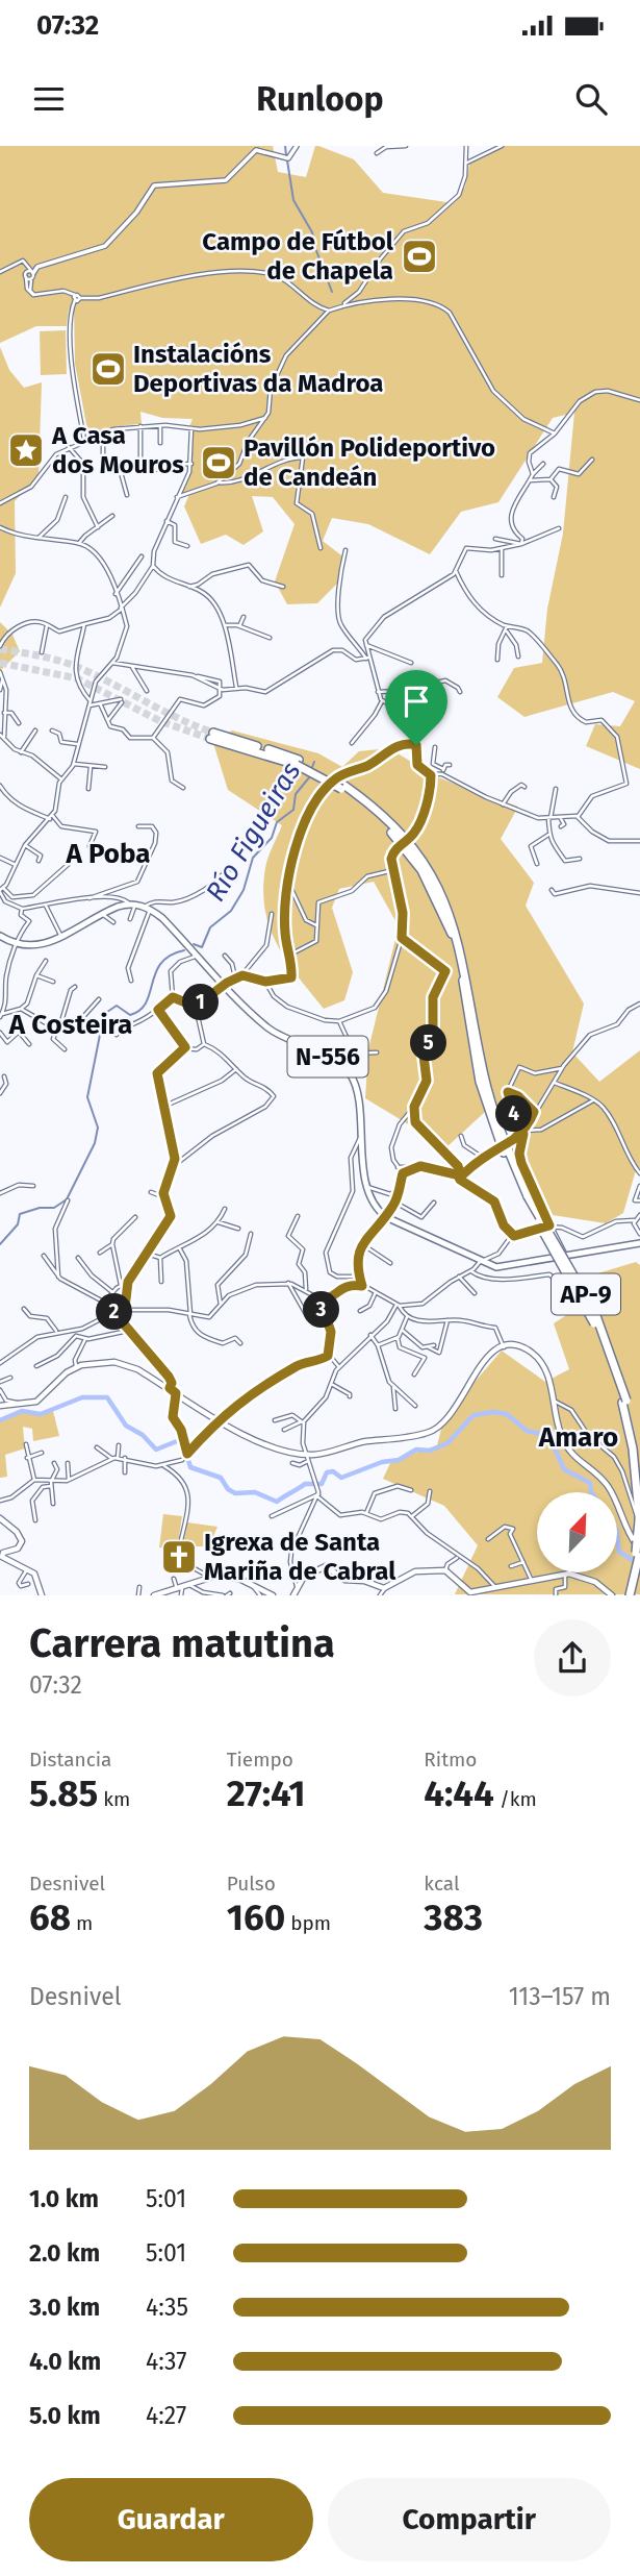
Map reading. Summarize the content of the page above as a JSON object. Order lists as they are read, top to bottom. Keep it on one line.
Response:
{"streets":{"highway":["AP-9"],"main road":["N-556"]},"districts":["A Poba","A Costeira","Amaro"],"water":["Río Figueiras"],"places":{"sports":["Campo de Fútbol de Chapela","Instalacións Deportivas da Madroa","Pavillón Polideportivo de Candeán"],"place":["A Casa dos Mouros"],"church":["Igrexa de Santa Mariña de Cabral"]},"north":"top right","page":{"status":"07:32","header":"Runloop","pins":["1","5","4","3","2"],"heading":["Carrera matutina","07:32"],"stats":[["Distancia","5.85 km"],["Tiempo","27:41"],["Ritmo","4:44 /km"],["Desnivel","68 m"],["Pulso","160 bpm"],["kcal","383"]],"chart":["Desnivel","113–157 m"],"list":[{"name":"1.0 km","note":"5:01"},{"name":"2.0 km","note":"5:01"},{"name":"3.0 km","note":"4:35"},{"name":"4.0 km","note":"4:37"},{"name":"5.0 km","note":"4:27"}],"buttons":["Guardar","Compartir"]}}
